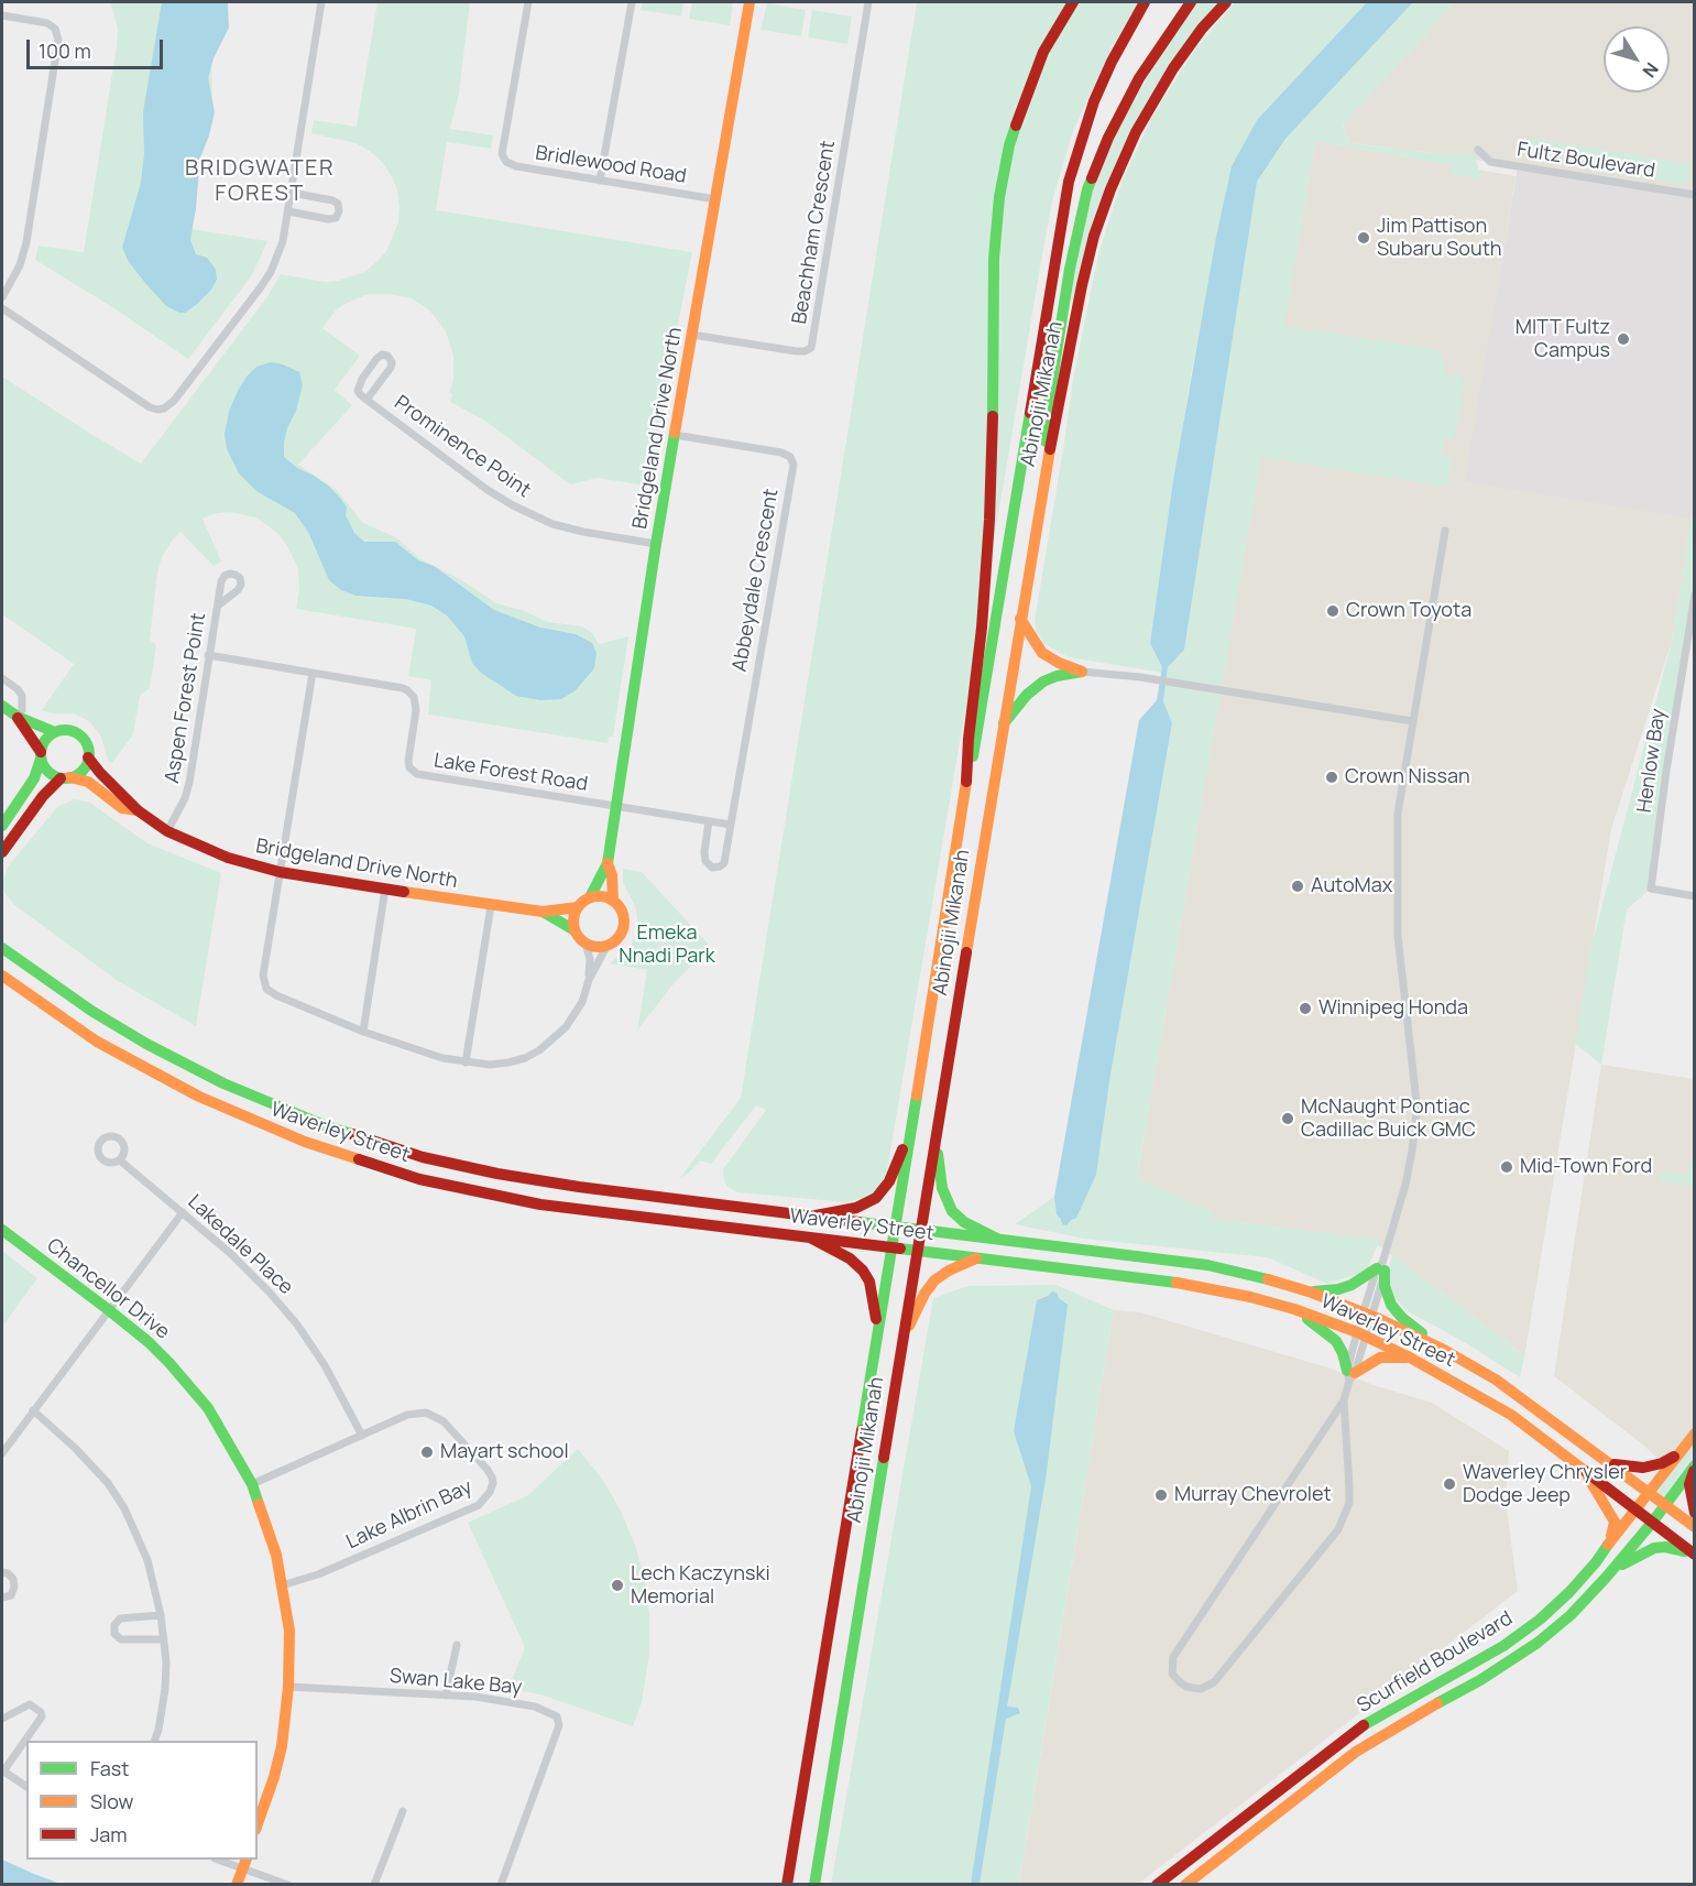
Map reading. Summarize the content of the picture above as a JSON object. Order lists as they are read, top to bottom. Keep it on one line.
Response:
{"streets":{"main road":["Abinojii Mikanah","Bridgeland Drive North","Waverley Street","Chancellor Drive","Scurfield Boulevard"],"street":["Fultz Boulevard","Bridlewood Road","Beachham Crescent","Prominence Point","Abbeydale Crescent","Aspen Forest Point","Henlow Bay","Lake Forest Road","Lakedale Place","Lake Albrin Bay","Swan Lake Bay"]},"crossings":[["Bridlewood Road","Bridgeland Drive North"],["Beachham Crescent","Bridgeland Drive North"],["Abinojii Mikanah","Waverley Street"],["Bridgeland Drive North","Prominence Point"],["Bridgeland Drive North","Abbeydale Crescent"],["Bridgeland Drive North","Aspen Forest Point"],["Bridgeland Drive North","Lake Forest Road"],["Aspen Forest Point","Lake Forest Road"],["Waverley Street","Scurfield Boulevard"],["Lakedale Place","Lake Albrin Bay"],["Chancellor Drive","Lake Albrin Bay"],["Chancellor Drive","Swan Lake Bay"]],"districts":["BRIDGWATER FOREST"],"parks":["Emeka Nnadi Park"],"places":["Jim Pattison Subaru South","MITT Fultz Campus","Crown Toyota","Crown Nissan","AutoMax","Winnipeg Honda","McNaught Pontiac Cadillac Buick GMC","Mid-Town Ford","Mayart school","Waverley Chrysler Dodge Jeep","Murray Chevrolet","Lech Kaczynski Memorial"],"legend":["Fast","Slow","Jam"],"scale_bar":"100 m","north":"bottom right"}
